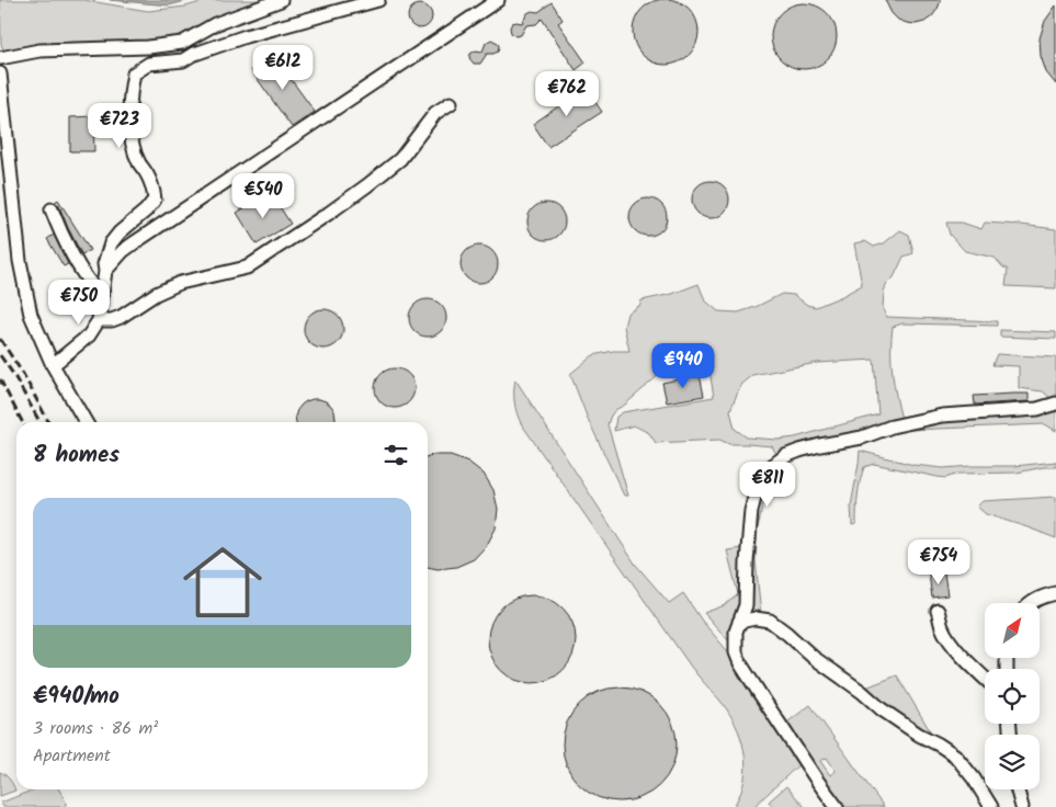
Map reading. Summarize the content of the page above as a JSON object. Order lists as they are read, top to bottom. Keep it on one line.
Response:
{"north":"top right","page":{"price":["€612","€762","€723","€540","€750","€940","€811","€754"],"heading":"8 homes","list":[{"name":"€940/mo","note":"3 rooms · 86 m² · Apartment"}]}}
